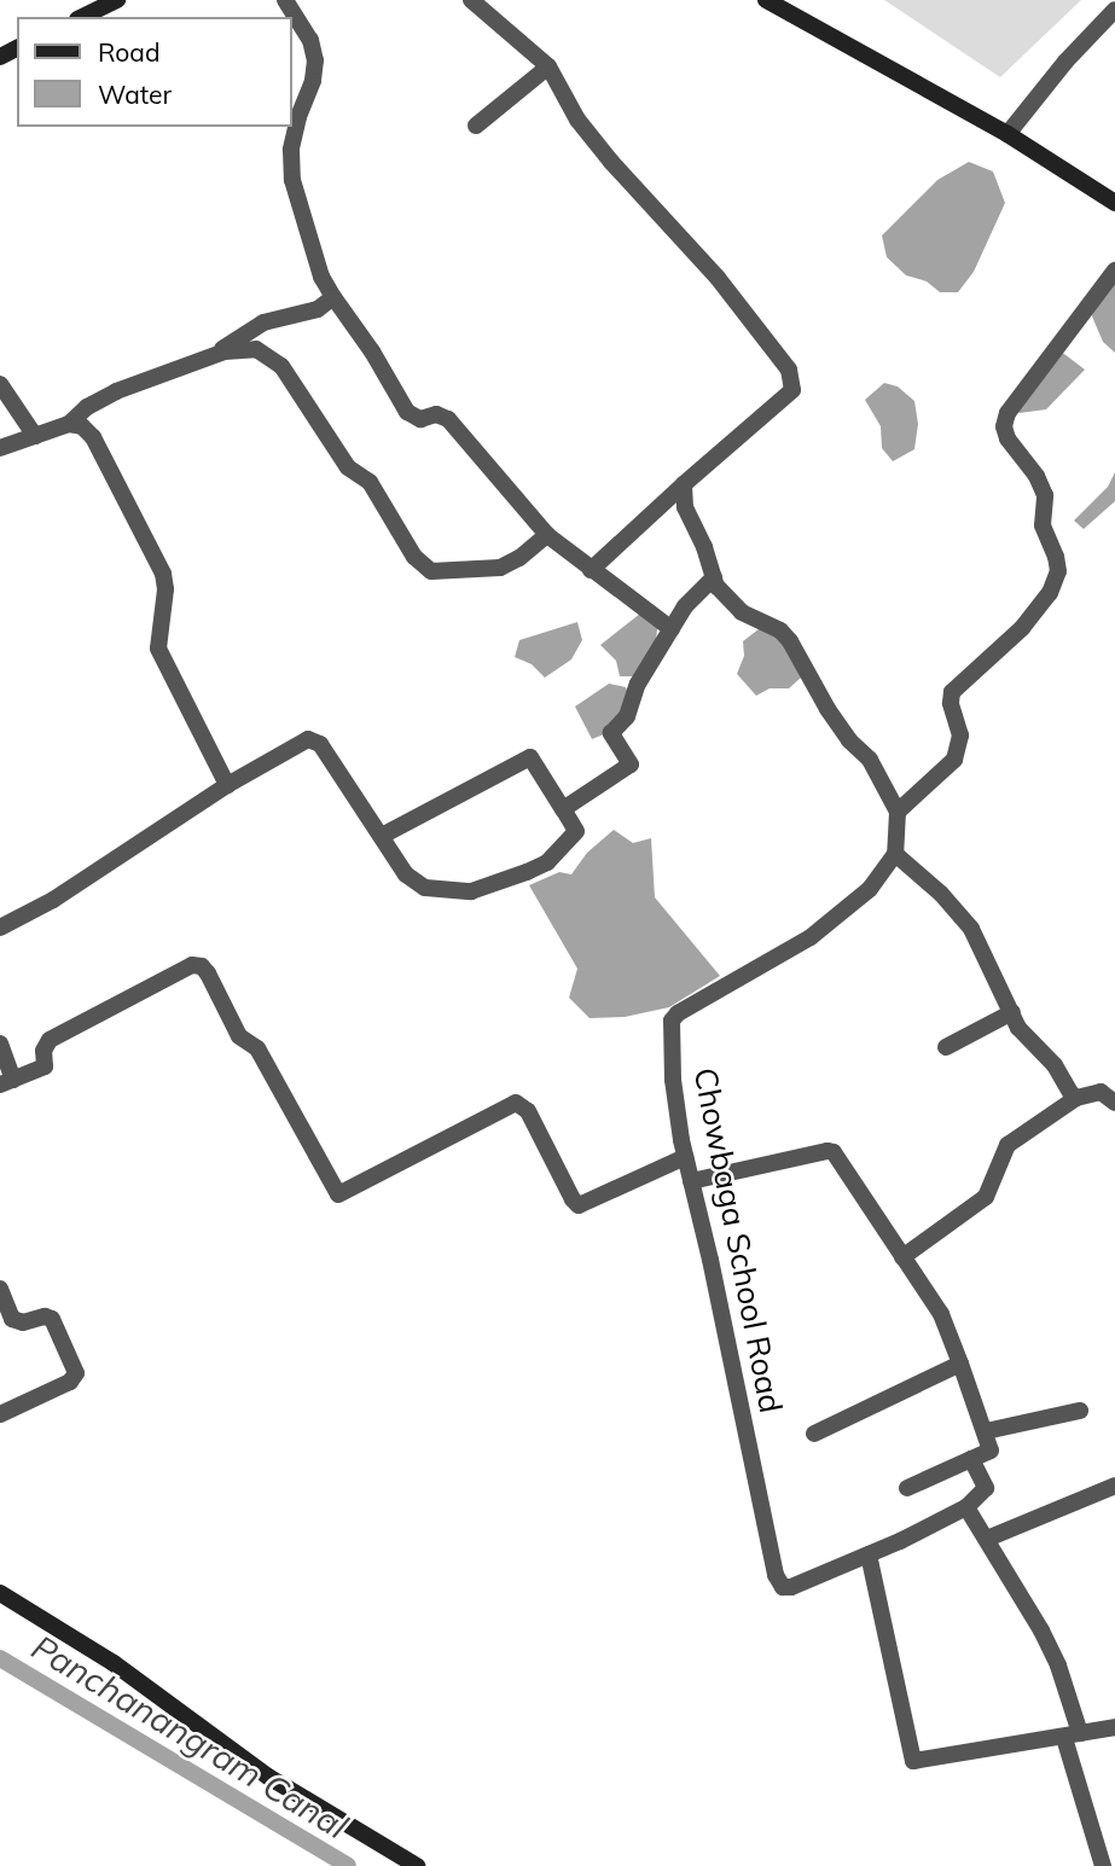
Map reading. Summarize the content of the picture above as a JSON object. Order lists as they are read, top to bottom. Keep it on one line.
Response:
{"streets":{"street":["Chowbaga School Road"]},"water":["Panchanangram Canal"],"legend":["Road","Water"]}
